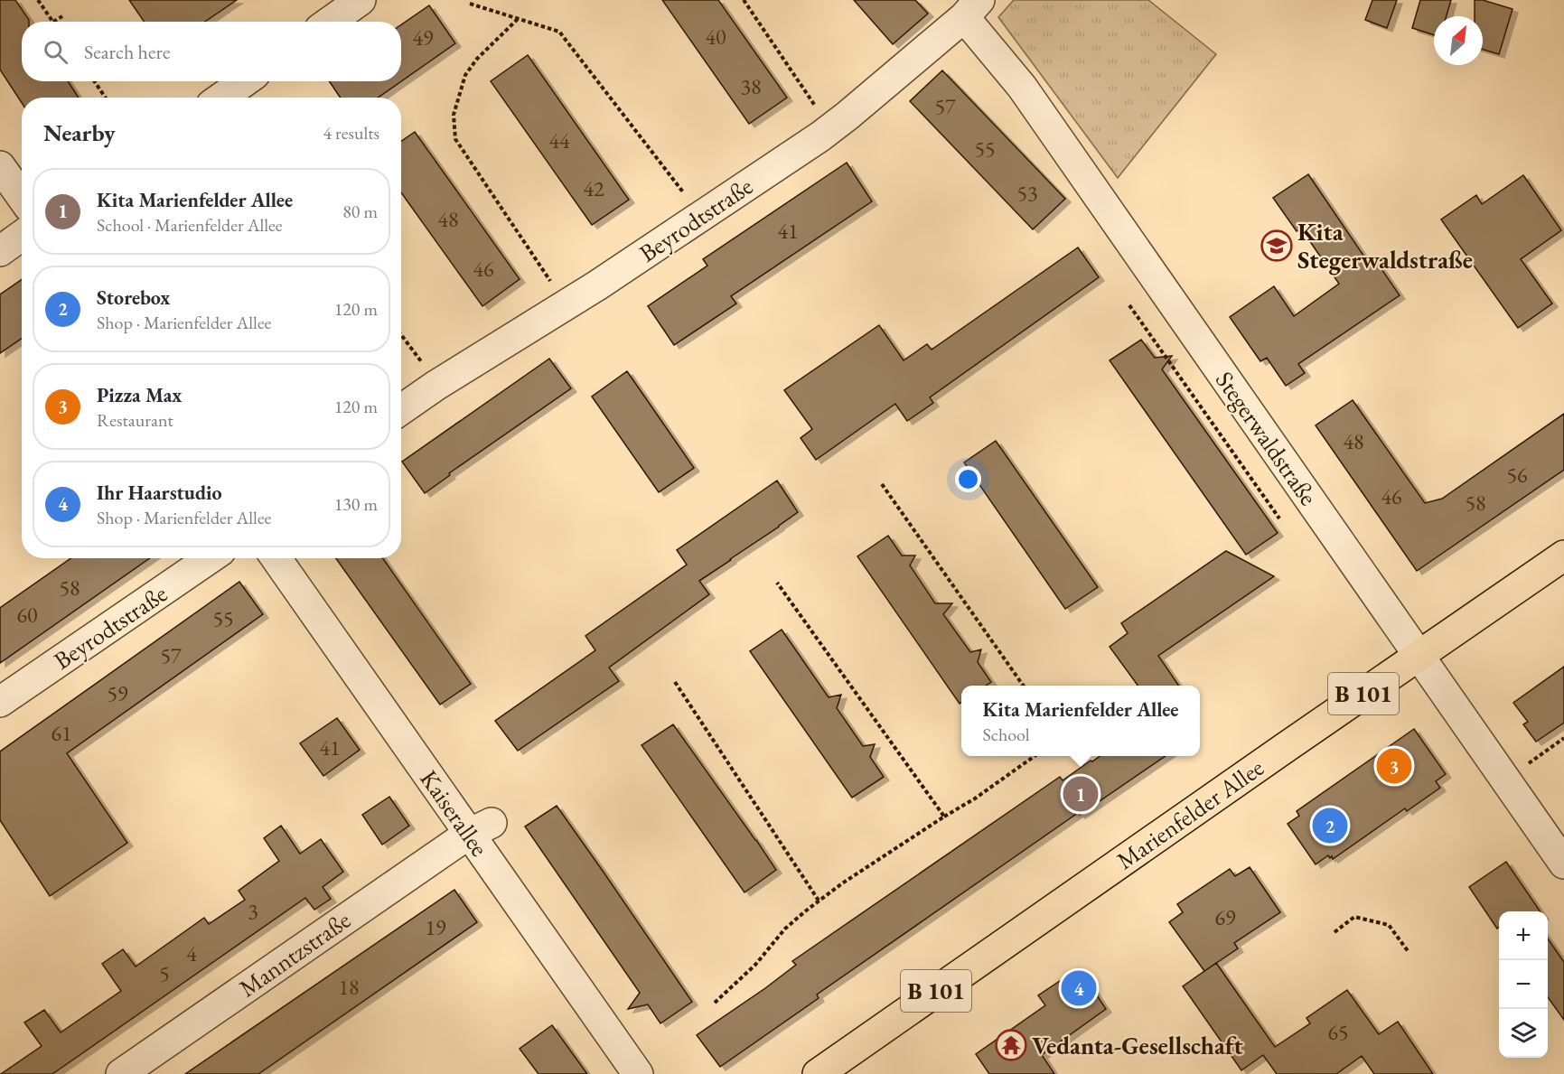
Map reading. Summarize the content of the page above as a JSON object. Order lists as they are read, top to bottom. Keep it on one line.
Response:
{"streets":{"main road":["B 101","Marienfelder Allee"],"street":["Beyrodtstraße","Stegerwaldstraße","Kaiserallee","Manntzstraße"]},"crossings":[["Beyrodtstraße","Stegerwaldstraße"],["Stegerwaldstraße","Marienfelder Allee"],["Kaiserallee","Manntzstraße"]],"places":{"school or university":["Kita Stegerwaldstraße"],"temple":["Vedanta-Gesellschaft"]},"house_numbers":["40","49","38","57","44","55","42","53","48","41","46","48","56","46","58","58","60","55","57","59","61","41","3","69","19","4","5","18","65"],"north":"top right","page":{"search":"Search here","heading":["Nearby","4 results"],"list":[{"mark":"1","name":"Kita Marienfelder Allee","note":"School · Marienfelder Allee","value":"80 m"},{"mark":"2","name":"Storebox","note":"Shop · Marienfelder Allee","value":"120 m"},{"mark":"3","name":"Pizza Max","note":"Restaurant","value":"120 m"},{"mark":"4","name":"Ihr Haarstudio","note":"Shop · Marienfelder Allee","value":"130 m"}],"popup":["Kita Marienfelder Allee","School"],"pins":["3","1","2","4"],"map_buttons":["+","−"]}}
